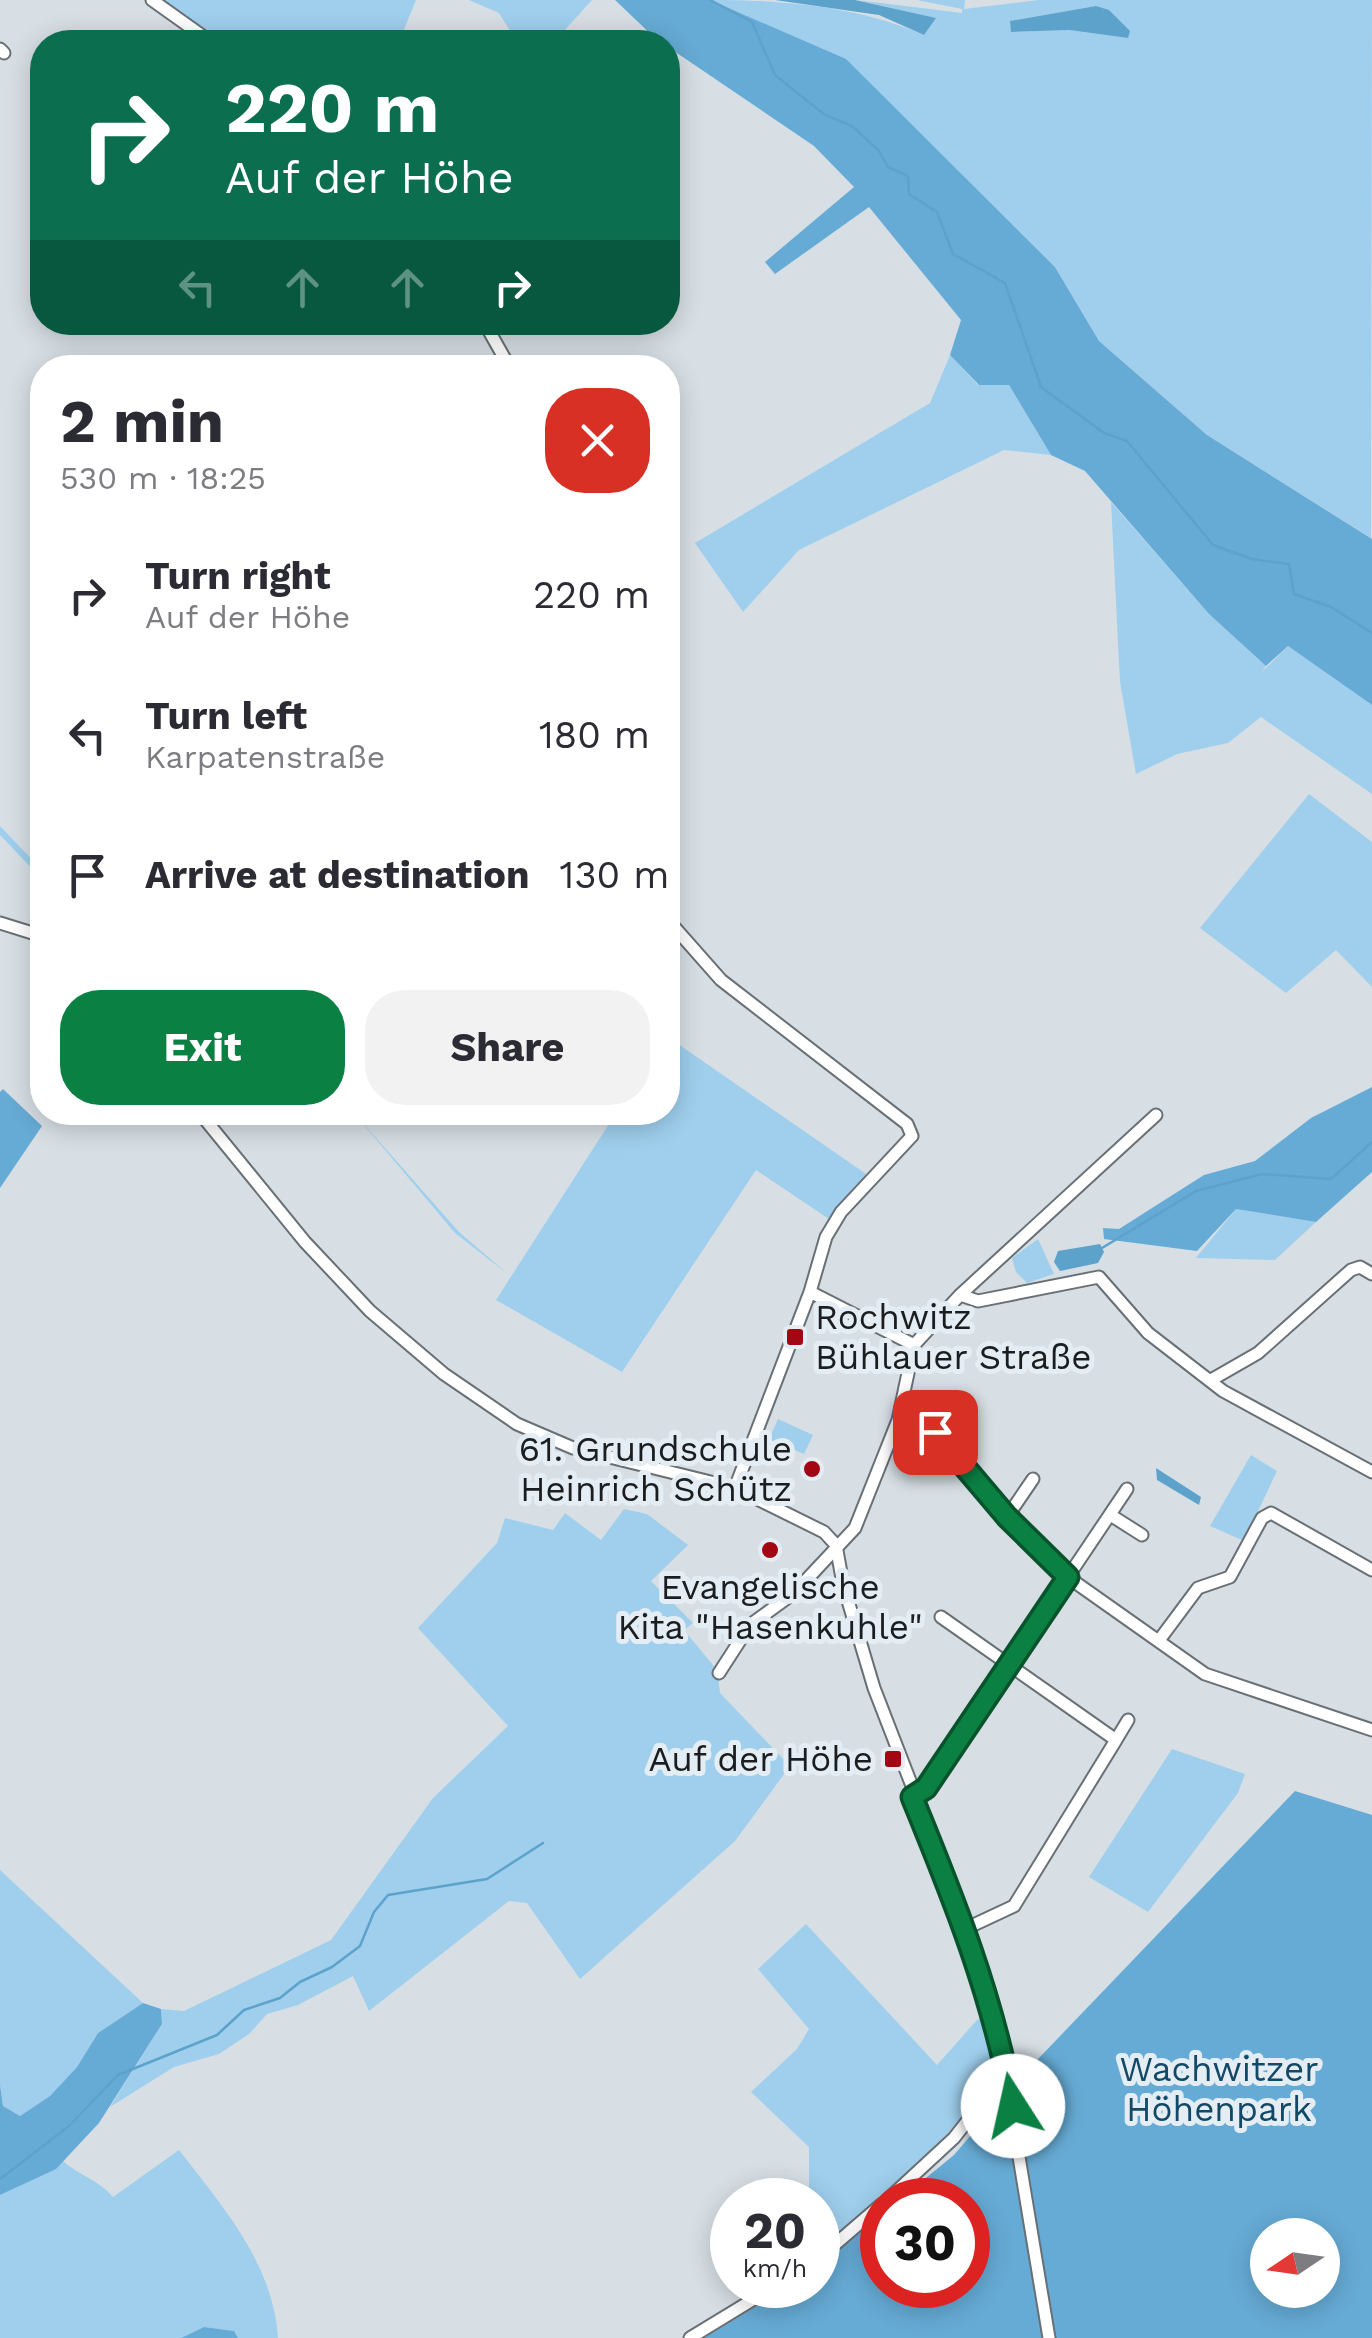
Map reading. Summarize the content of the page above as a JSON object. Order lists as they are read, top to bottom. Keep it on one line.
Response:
{"parks":["Wachwitzer Höhenpark"],"places":{"transit":["Rochwitz Bühlauer Straße","Auf der Höhe"],"other":["61. Grundschule Heinrich Schütz","Evangelische Kita \"Hasenkuhle\""]},"north":"left","page":{"turn":["220 m","Auf der Höhe"],"heading":["2 min","530 m · 18:25"],"list":[{"name":"Turn right","note":"Auf der Höhe","value":"220 m"},{"name":"Turn left","note":"Karpatenstraße","value":"180 m"},{"name":"Arrive at destination","value":"130 m"}],"buttons":["Exit","Share"],"speed":"20 km/h","limit":"30"}}
